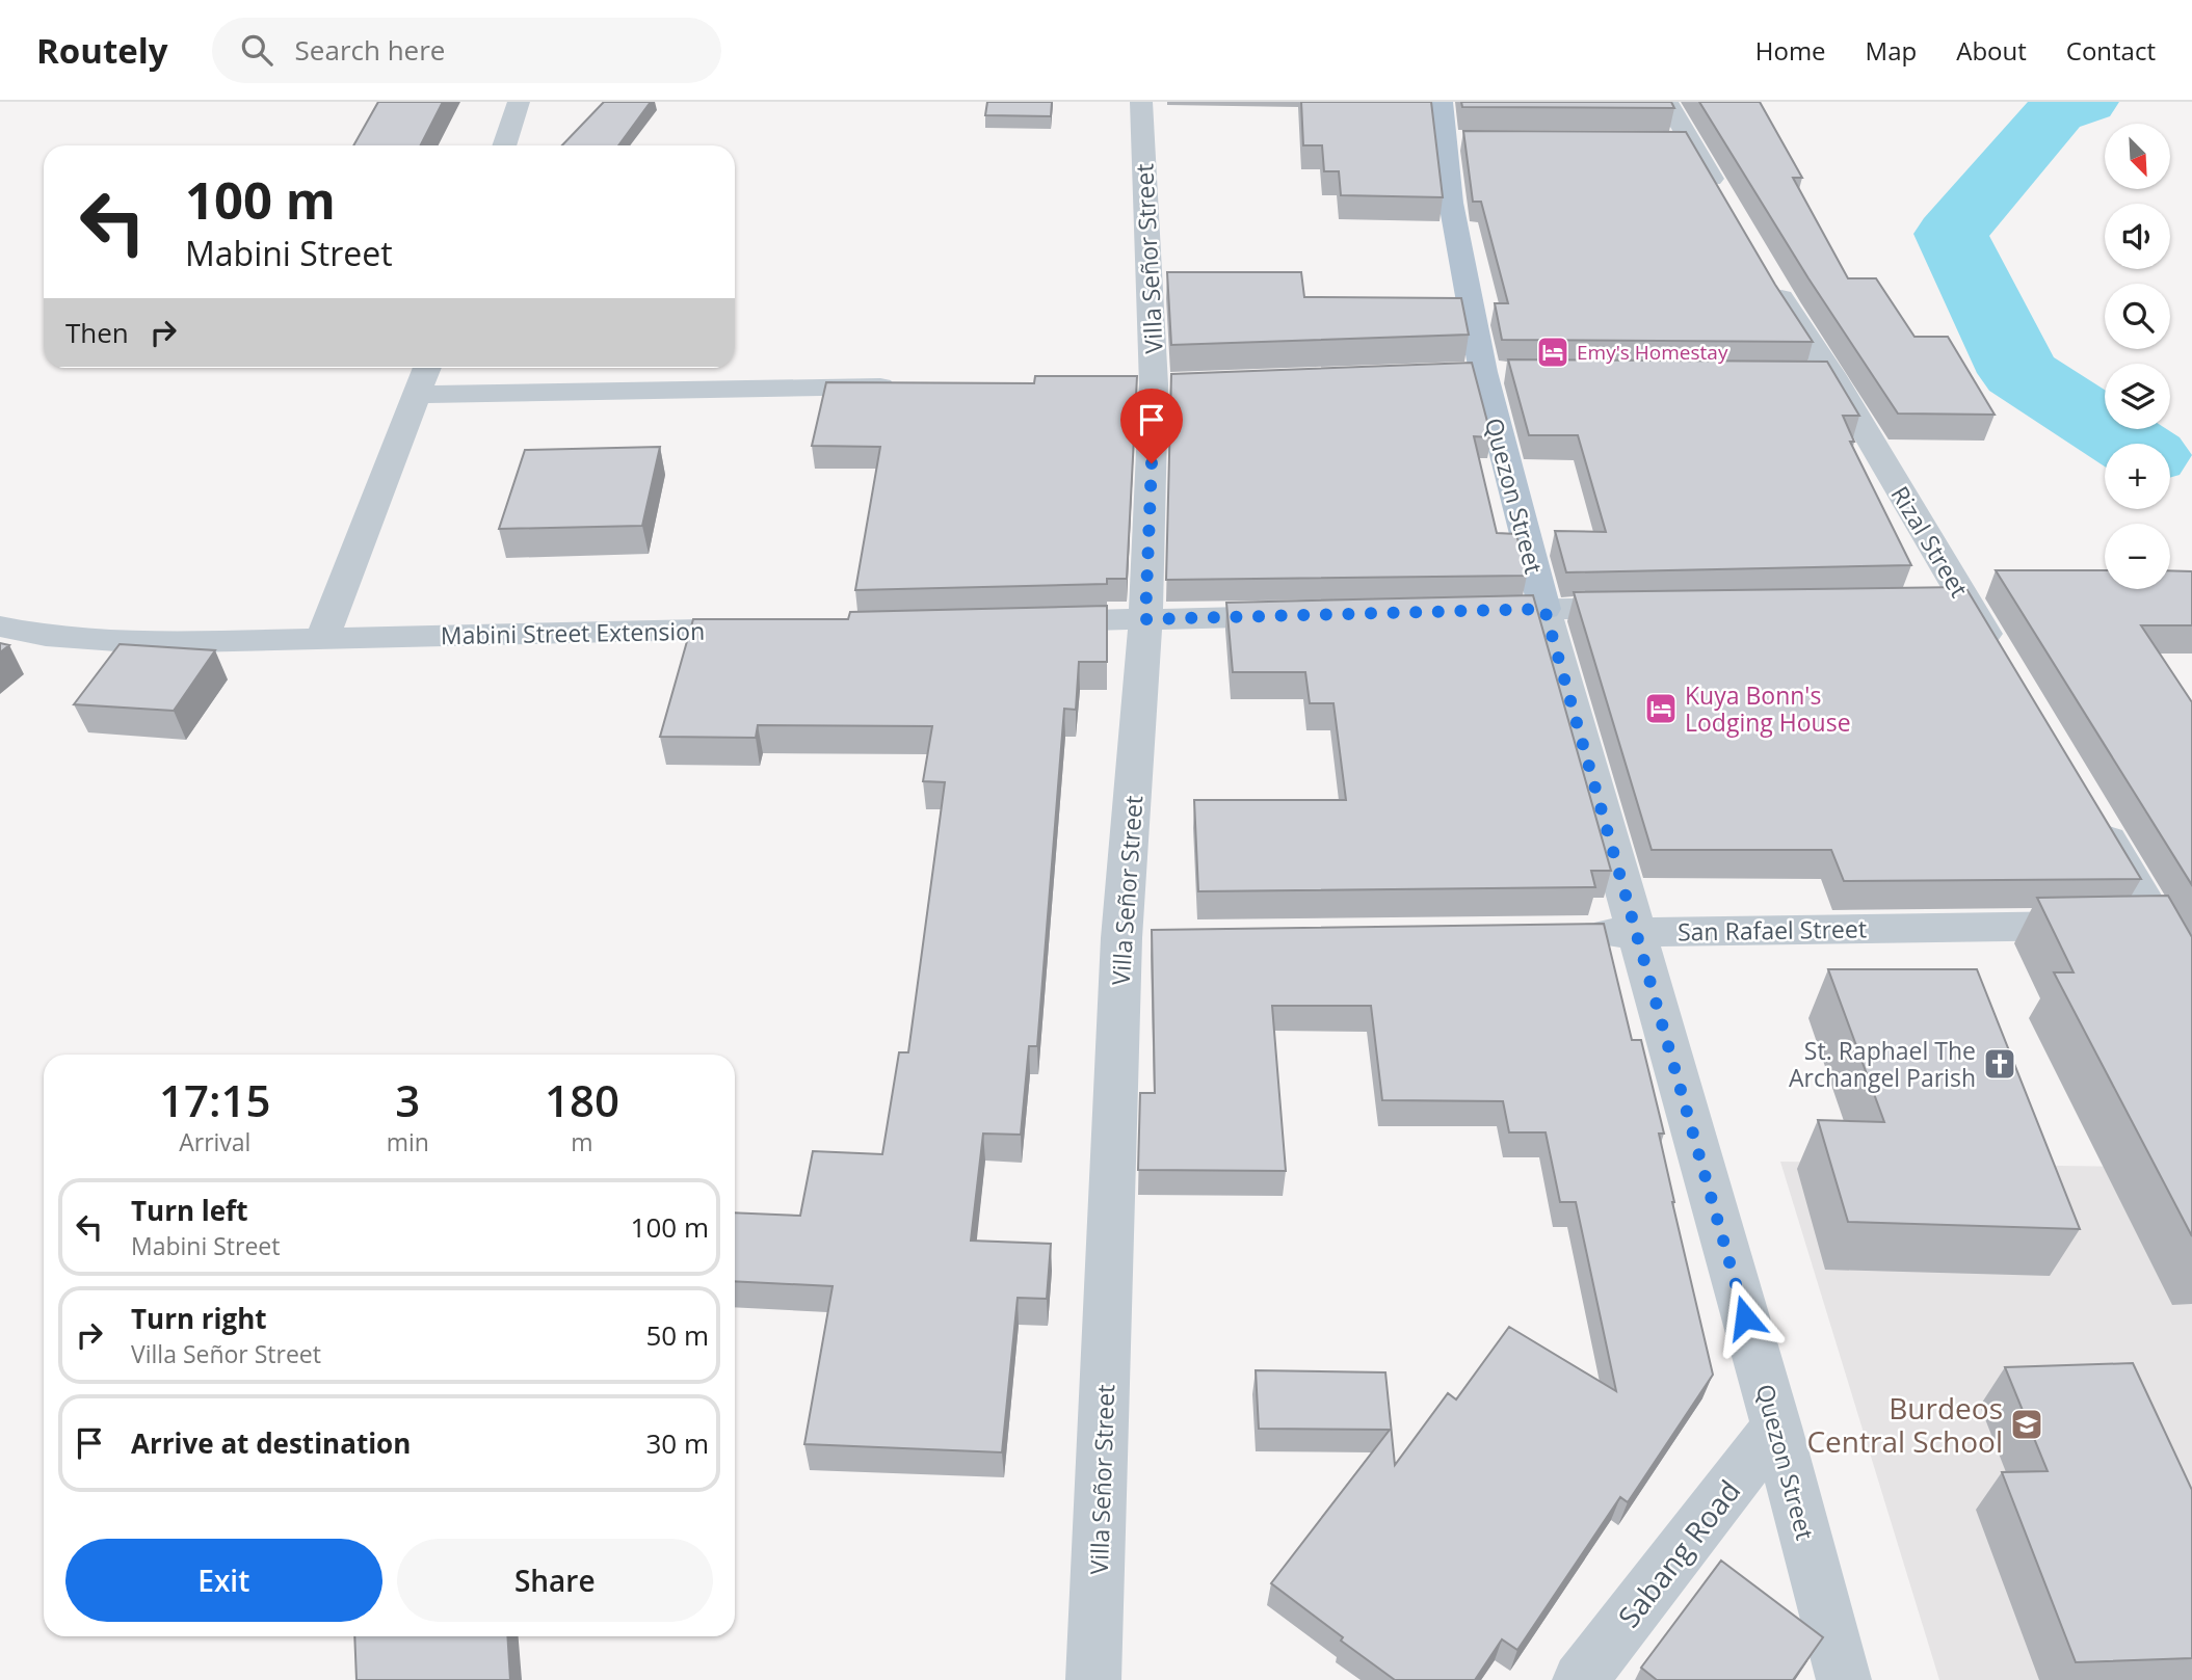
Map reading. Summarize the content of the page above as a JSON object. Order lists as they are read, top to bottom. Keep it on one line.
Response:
{"streets":{"main road":["Quezon Street"],"street":["Villa Señor Street","Rizal Street","Mabini Street Extension","San Rafael Street","Sabang Road"]},"crossings":[["Quezon Street","San Rafael Street"],["Quezon Street","Sabang Road"]],"places":{"hotel":["Emy's Homestay","Kuya Bonn's Lodging House"],"church":["St. Raphael The Archangel Parish"],"school or university":["Burdeos Central School"]},"north":"bottom right","page":{"header":"Routely","search":"Search here","nav":["Home","Map","About","Contact"],"map_buttons":["+","−"],"turn":["100 m","Mabini Street"],"then":"Then","eta":["17:15","Arrival","3","min","180","m"],"list":[{"name":"Turn left","note":"Mabini Street","value":"100 m"},{"name":"Turn right","note":"Villa Señor Street","value":"50 m"},{"name":"Arrive at destination","value":"30 m"}],"buttons":["Exit","Share"]}}
